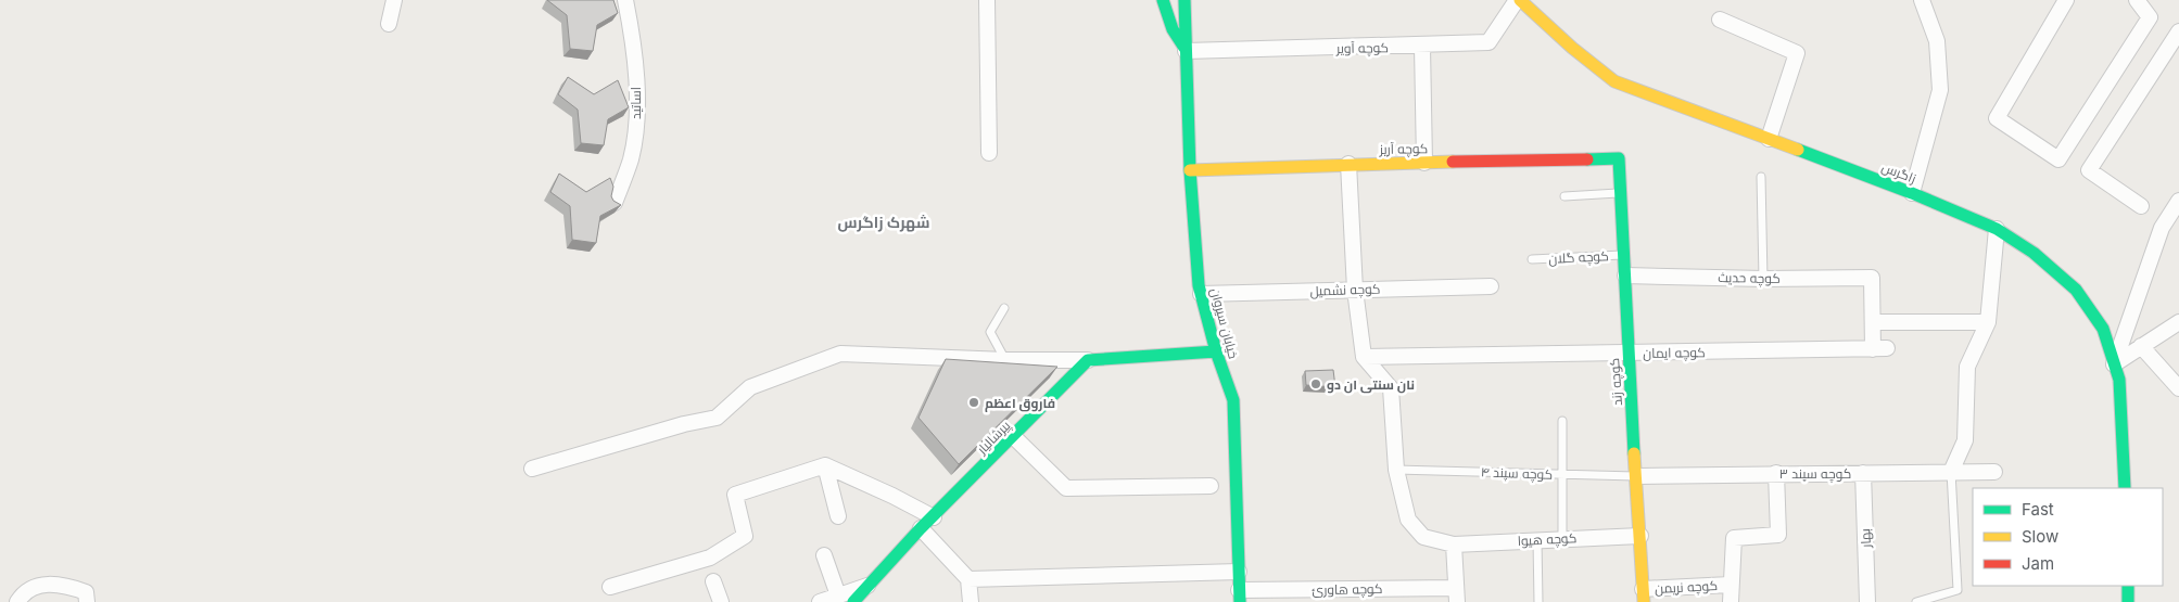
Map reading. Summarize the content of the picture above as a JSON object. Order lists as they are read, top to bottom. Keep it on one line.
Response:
{"streets":{"street":["کوچه آویر","اساتید","کوچه آریز","زاگرس","کوچه حدیث","کوچه نشمیل","خیابان سیروان","کوچه ایمان","کوچه زند","پیرشالیار","کوچه سپند ۳","بهار","کوچه هیوا","کوچه نریمن","کوچه هاورئ"],"lane":["کوچه گلان","کوچه سپند ۴"]},"crossings":[["کوچه آویر","زاگرس"],["کوچه آویر","خیابان سیروان"],["کوچه آریز","خیابان سیروان"],["کوچه آریز","کوچه زند"],["کوچه گلان","کوچه زند"],["کوچه حدیث","کوچه ایمان"],["کوچه حدیث","کوچه زند"],["کوچه نشمیل","خیابان سیروان"],["خیابان سیروان","کوچه هاورئ"],["کوچه ایمان","کوچه زند"],["کوچه ایمان","کوچه هیوا"],["کوچه زند","کوچه سپند ۴"],["کوچه زند","کوچه سپند ۳"],["کوچه زند","کوچه هیوا"],["کوچه زند","کوچه نریمن"],["کوچه سپند ۴","کوچه سپند ۳"],["کوچه سپند ۴","کوچه هیوا"],["کوچه سپند ۳","بهار"]],"districts":["شهرک زاگرس"],"places":["نان سنتی ان دو","فاروق اعظم"],"legend":["Fast","Slow","Jam"]}
